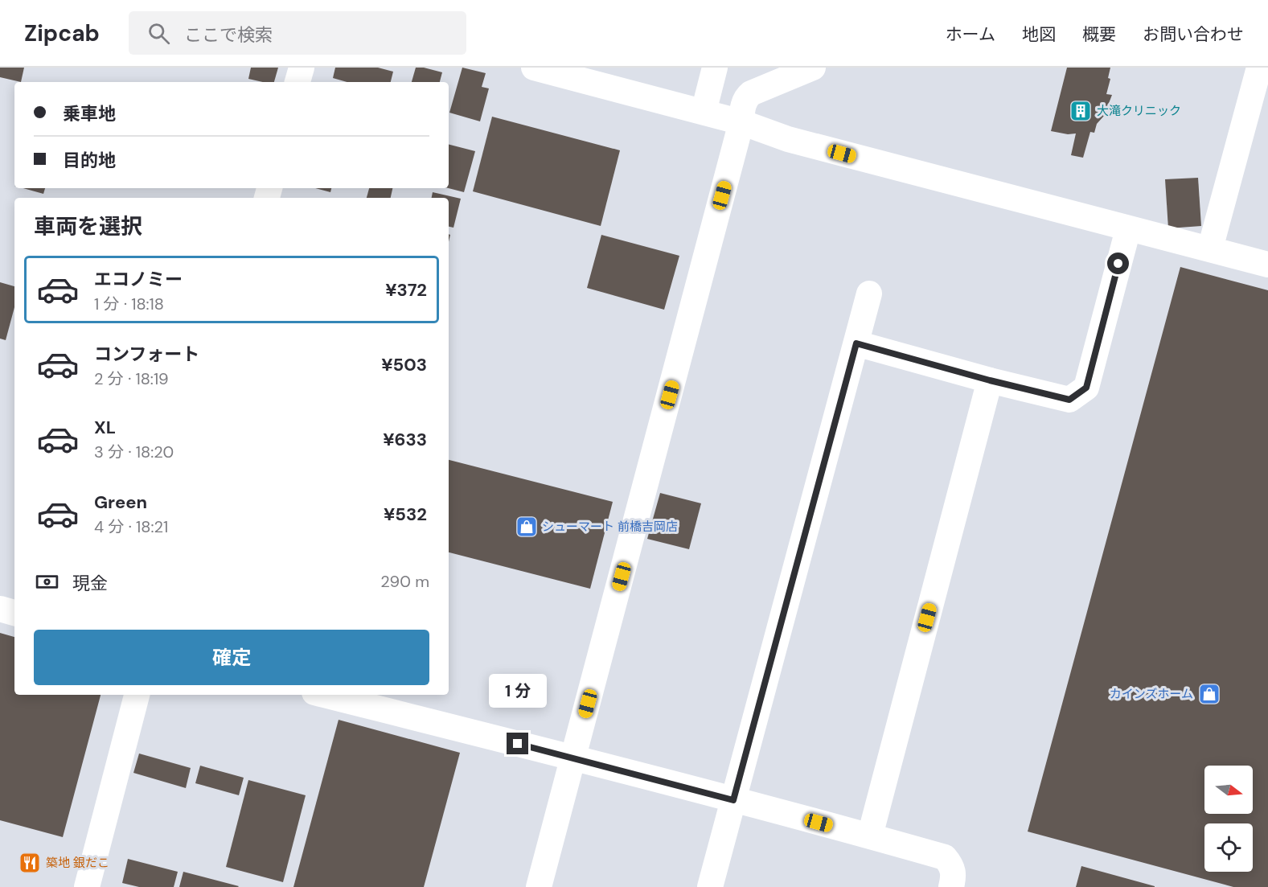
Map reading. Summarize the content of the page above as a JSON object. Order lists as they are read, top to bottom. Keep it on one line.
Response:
{"places":{"building":["大滝クリニック"],"shop":["シューマート 前橋吉岡店","カインズホーム"],"restaurant":["築地 銀だこ"]},"north":"right","page":{"header":"Zipcab","search":"ここで検索","nav":["ホーム","地図","概要","お問い合わせ"],"banner":["乗車地","目的地"],"heading":"車両を選択","list":[{"name":"エコノミー","note":"1 分 · 18:18","value":"¥372"},{"name":"コンフォート","note":"2 分 · 18:19","value":"¥503"},{"name":"XL","note":"3 分 · 18:20","value":"¥633"},{"name":"Green","note":"4 分 · 18:21","value":"¥532"}],"pay":["現金","290 m"],"buttons":"確定","bubble":"1 分"}}
